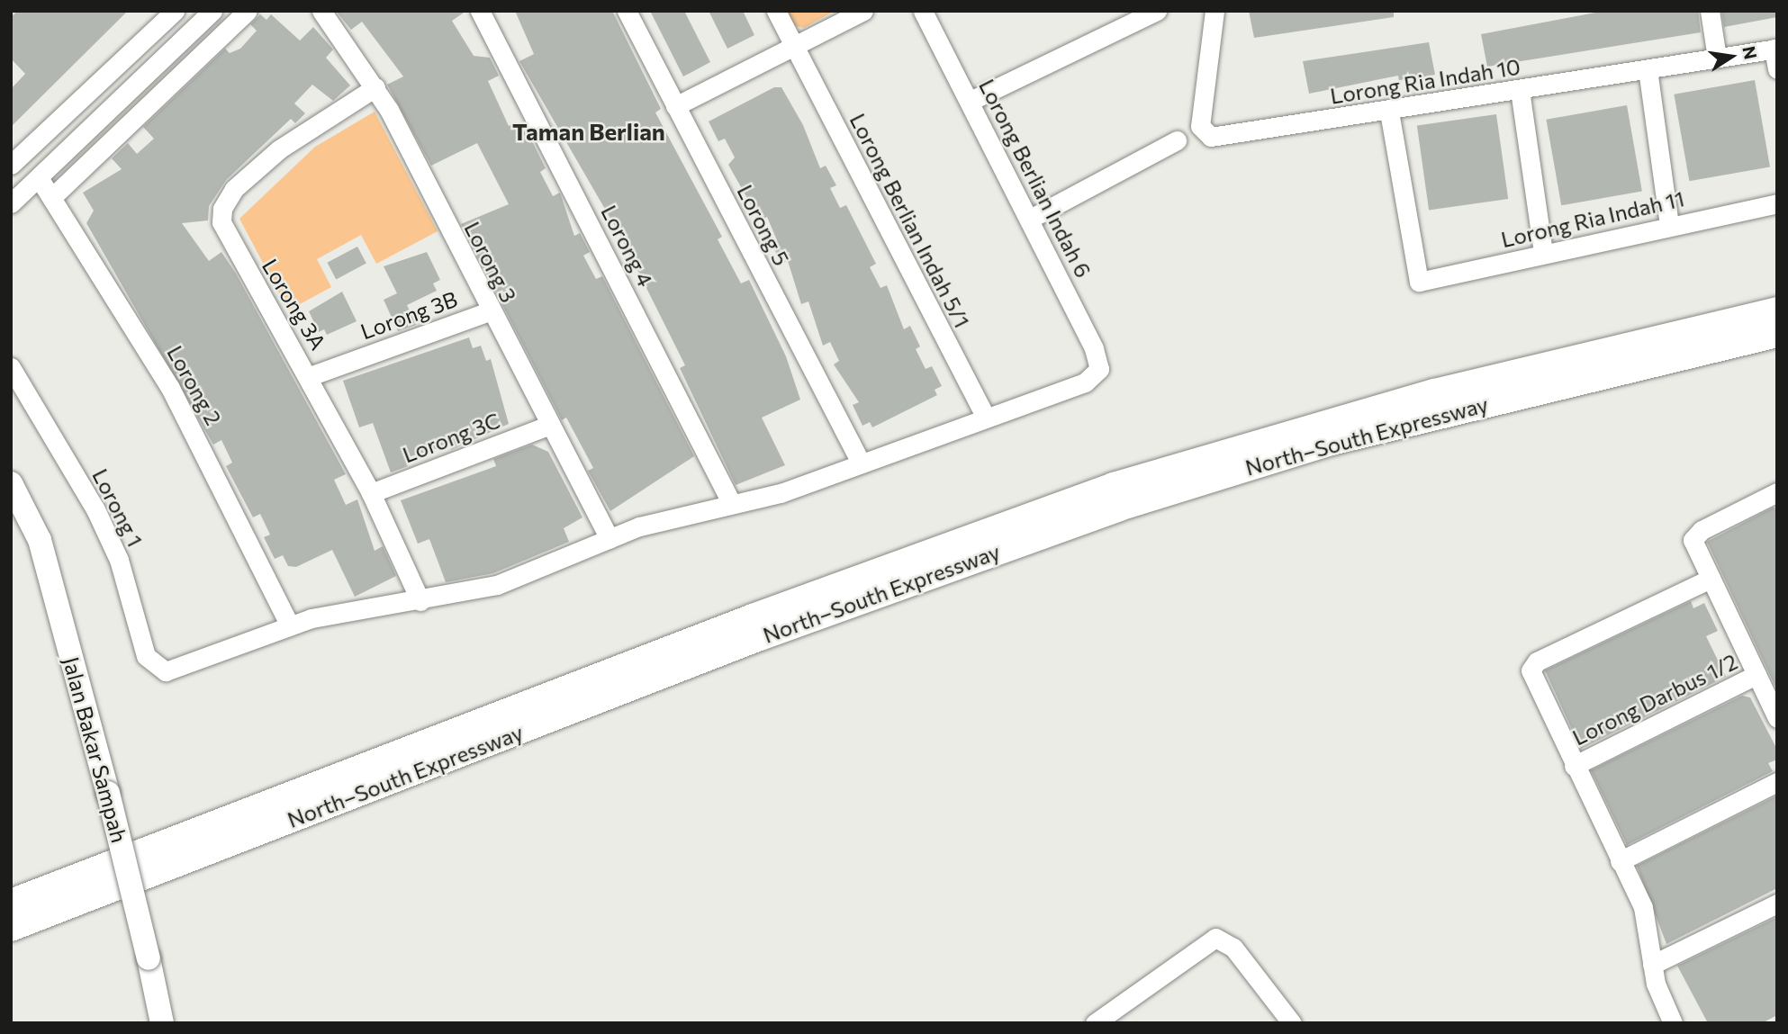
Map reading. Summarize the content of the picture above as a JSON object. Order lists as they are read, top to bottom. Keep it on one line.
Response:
{"streets":{"highway":["North–South Expressway"],"main road":["Jalan Bakar Sampah"],"street":["Lorong Ria Indah 10","Lorong Berlian Indah 6","Lorong Ria Indah 11","Lorong Berlian Indah 5/1","Lorong 5","Lorong 4","Lorong 3","Lorong 3A","Lorong 3B","Lorong 2","Lorong 3C","Lorong 1","Lorong Darbus 1/2"]},"crossings":[["Lorong Ria Indah 10","Lorong Ria Indah 11"],["Lorong Berlian Indah 6","Lorong Berlian Indah 5/1"],["Lorong 3","Lorong 3A"],["Lorong 3","Lorong 3B"],["Lorong 3","Lorong 3C"],["Lorong 3A","Lorong 3B"],["Lorong 3A","Lorong 3C"],["Lorong 2","Lorong 1"]],"districts":["Taman Berlian"],"north":"right"}
